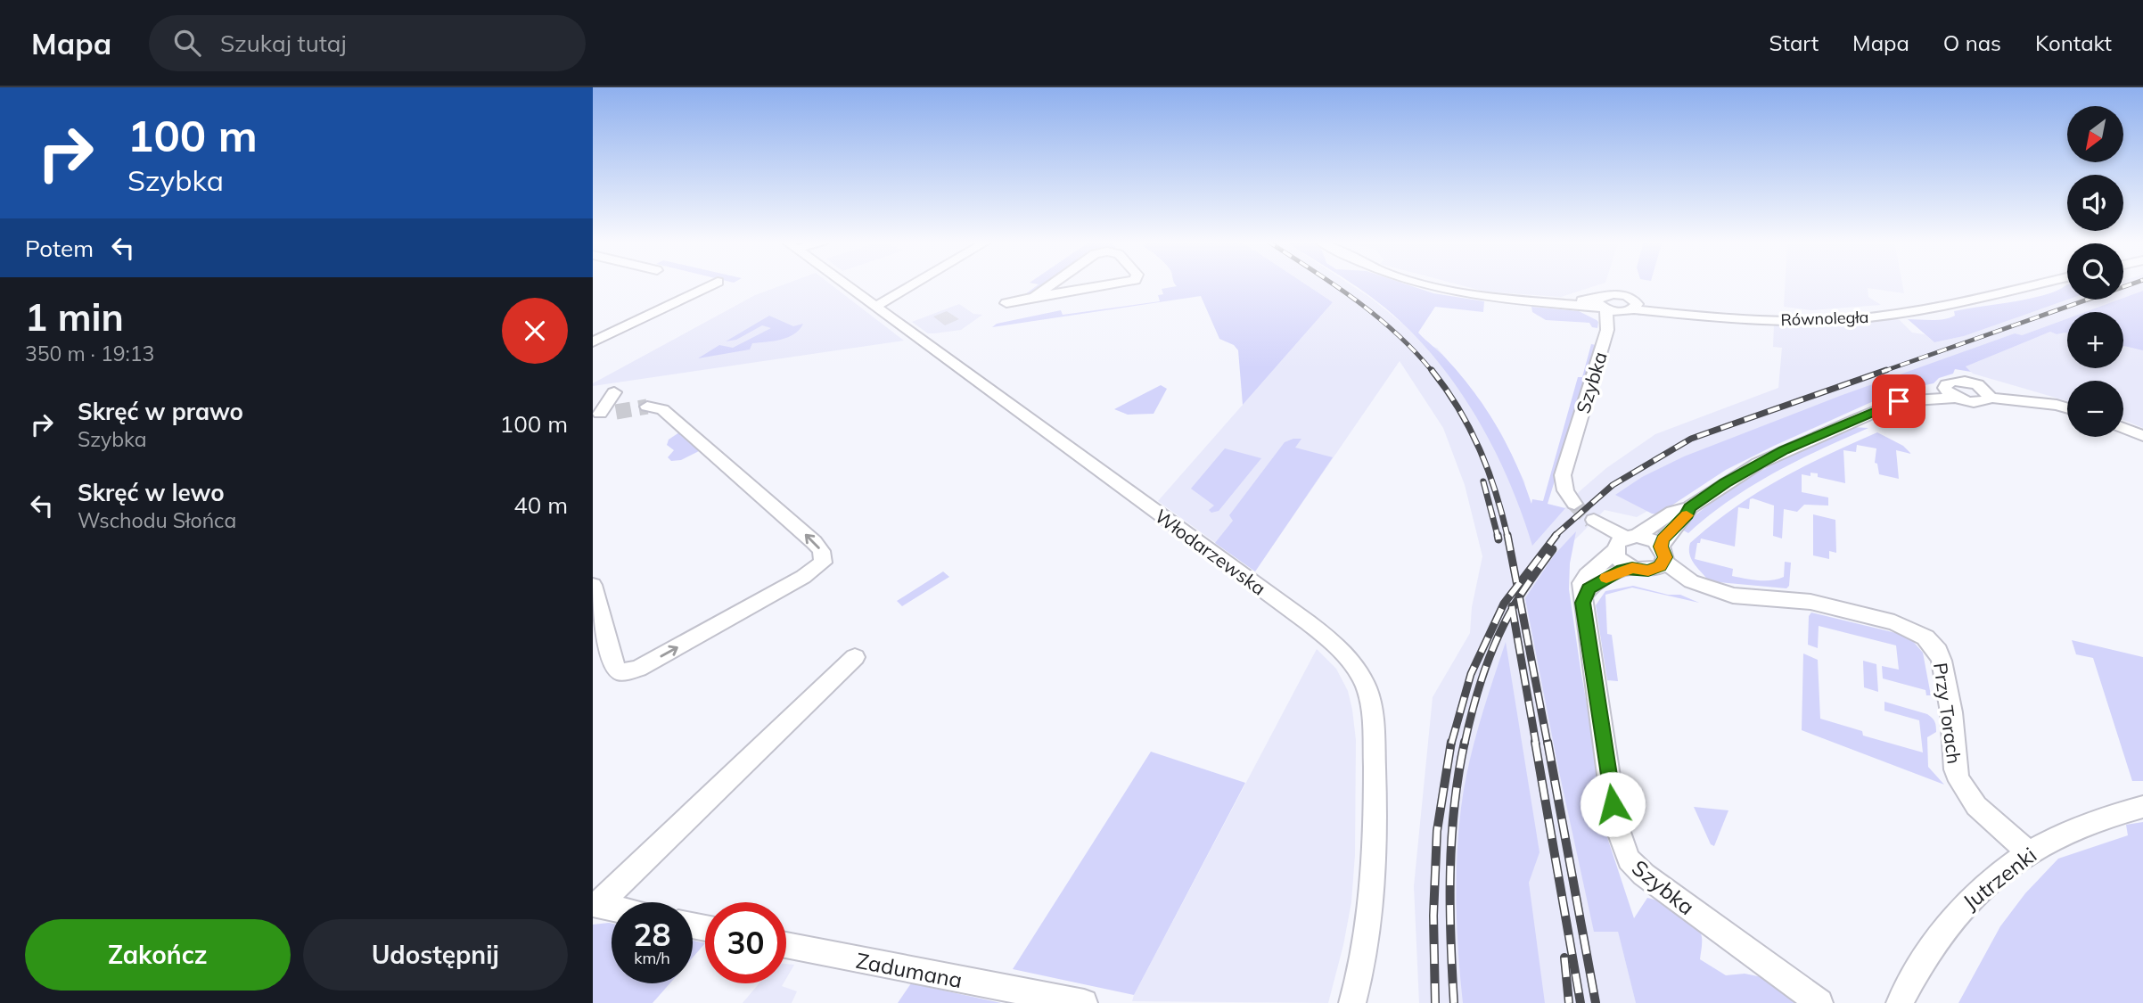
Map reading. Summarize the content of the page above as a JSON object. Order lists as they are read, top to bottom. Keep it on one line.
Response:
{"streets":{"street":["Równoległa","Szybka","Włodarzewska","Przy Torach","Jutrzenki","Zadumana"]},"crossings":[["Równoległa","Szybka"],["Szybka","Przy Torach"],["Przy Torach","Jutrzenki"]],"north":"bottom left","page":{"header":"Mapa","search":"Szukaj tutaj","nav":["Start","Mapa","O nas","Kontakt"],"turn":["100 m","Szybka"],"map_buttons":["+","−"],"then":"Potem","heading":["1 min","350 m · 19:13"],"list":[{"name":"Skręć w prawo","note":"Szybka","value":"100 m"},{"name":"Skręć w lewo","note":"Wschodu Słońca","value":"40 m"}],"speed":"28 km/h","limit":"30","buttons":["Zakończ","Udostępnij"]}}
